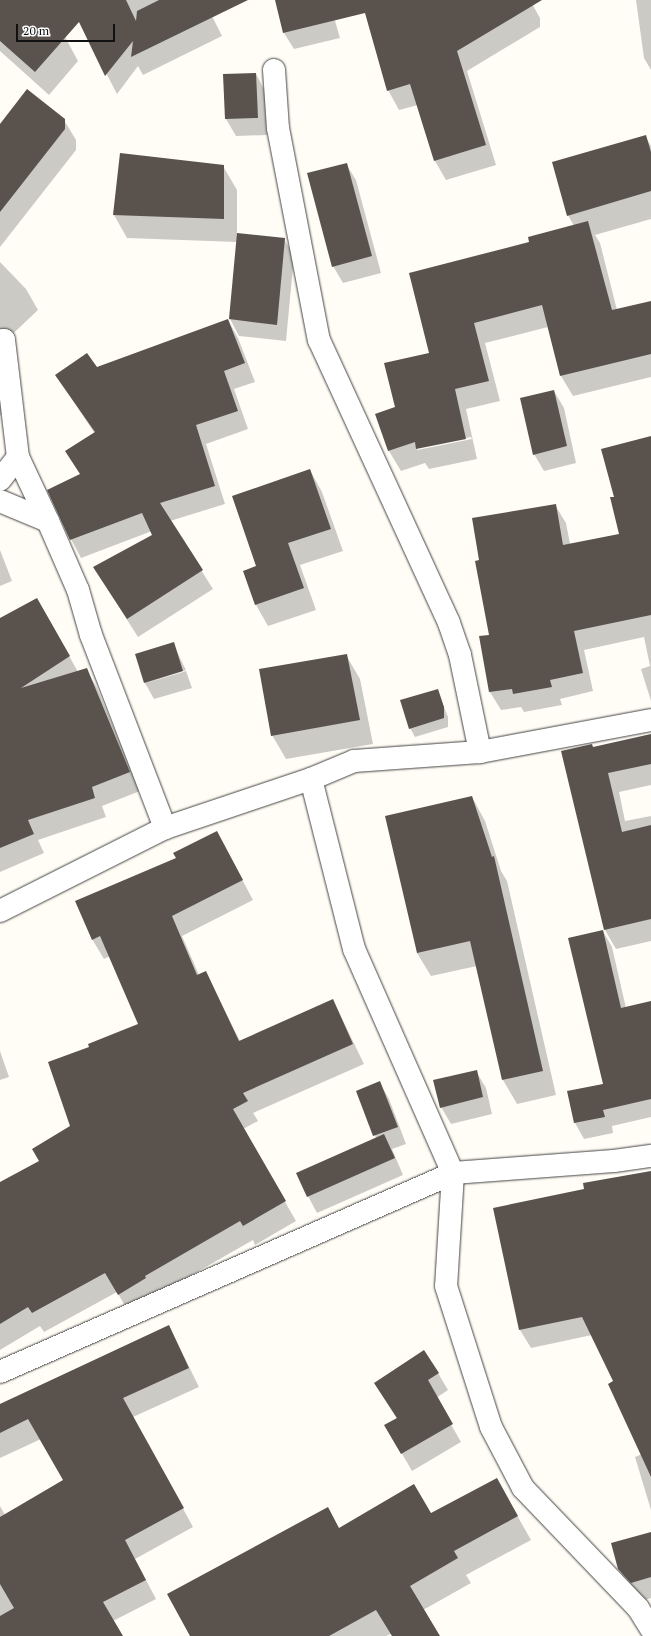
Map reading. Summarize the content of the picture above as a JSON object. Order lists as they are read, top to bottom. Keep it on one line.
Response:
{"scale_bar":"20 m"}
